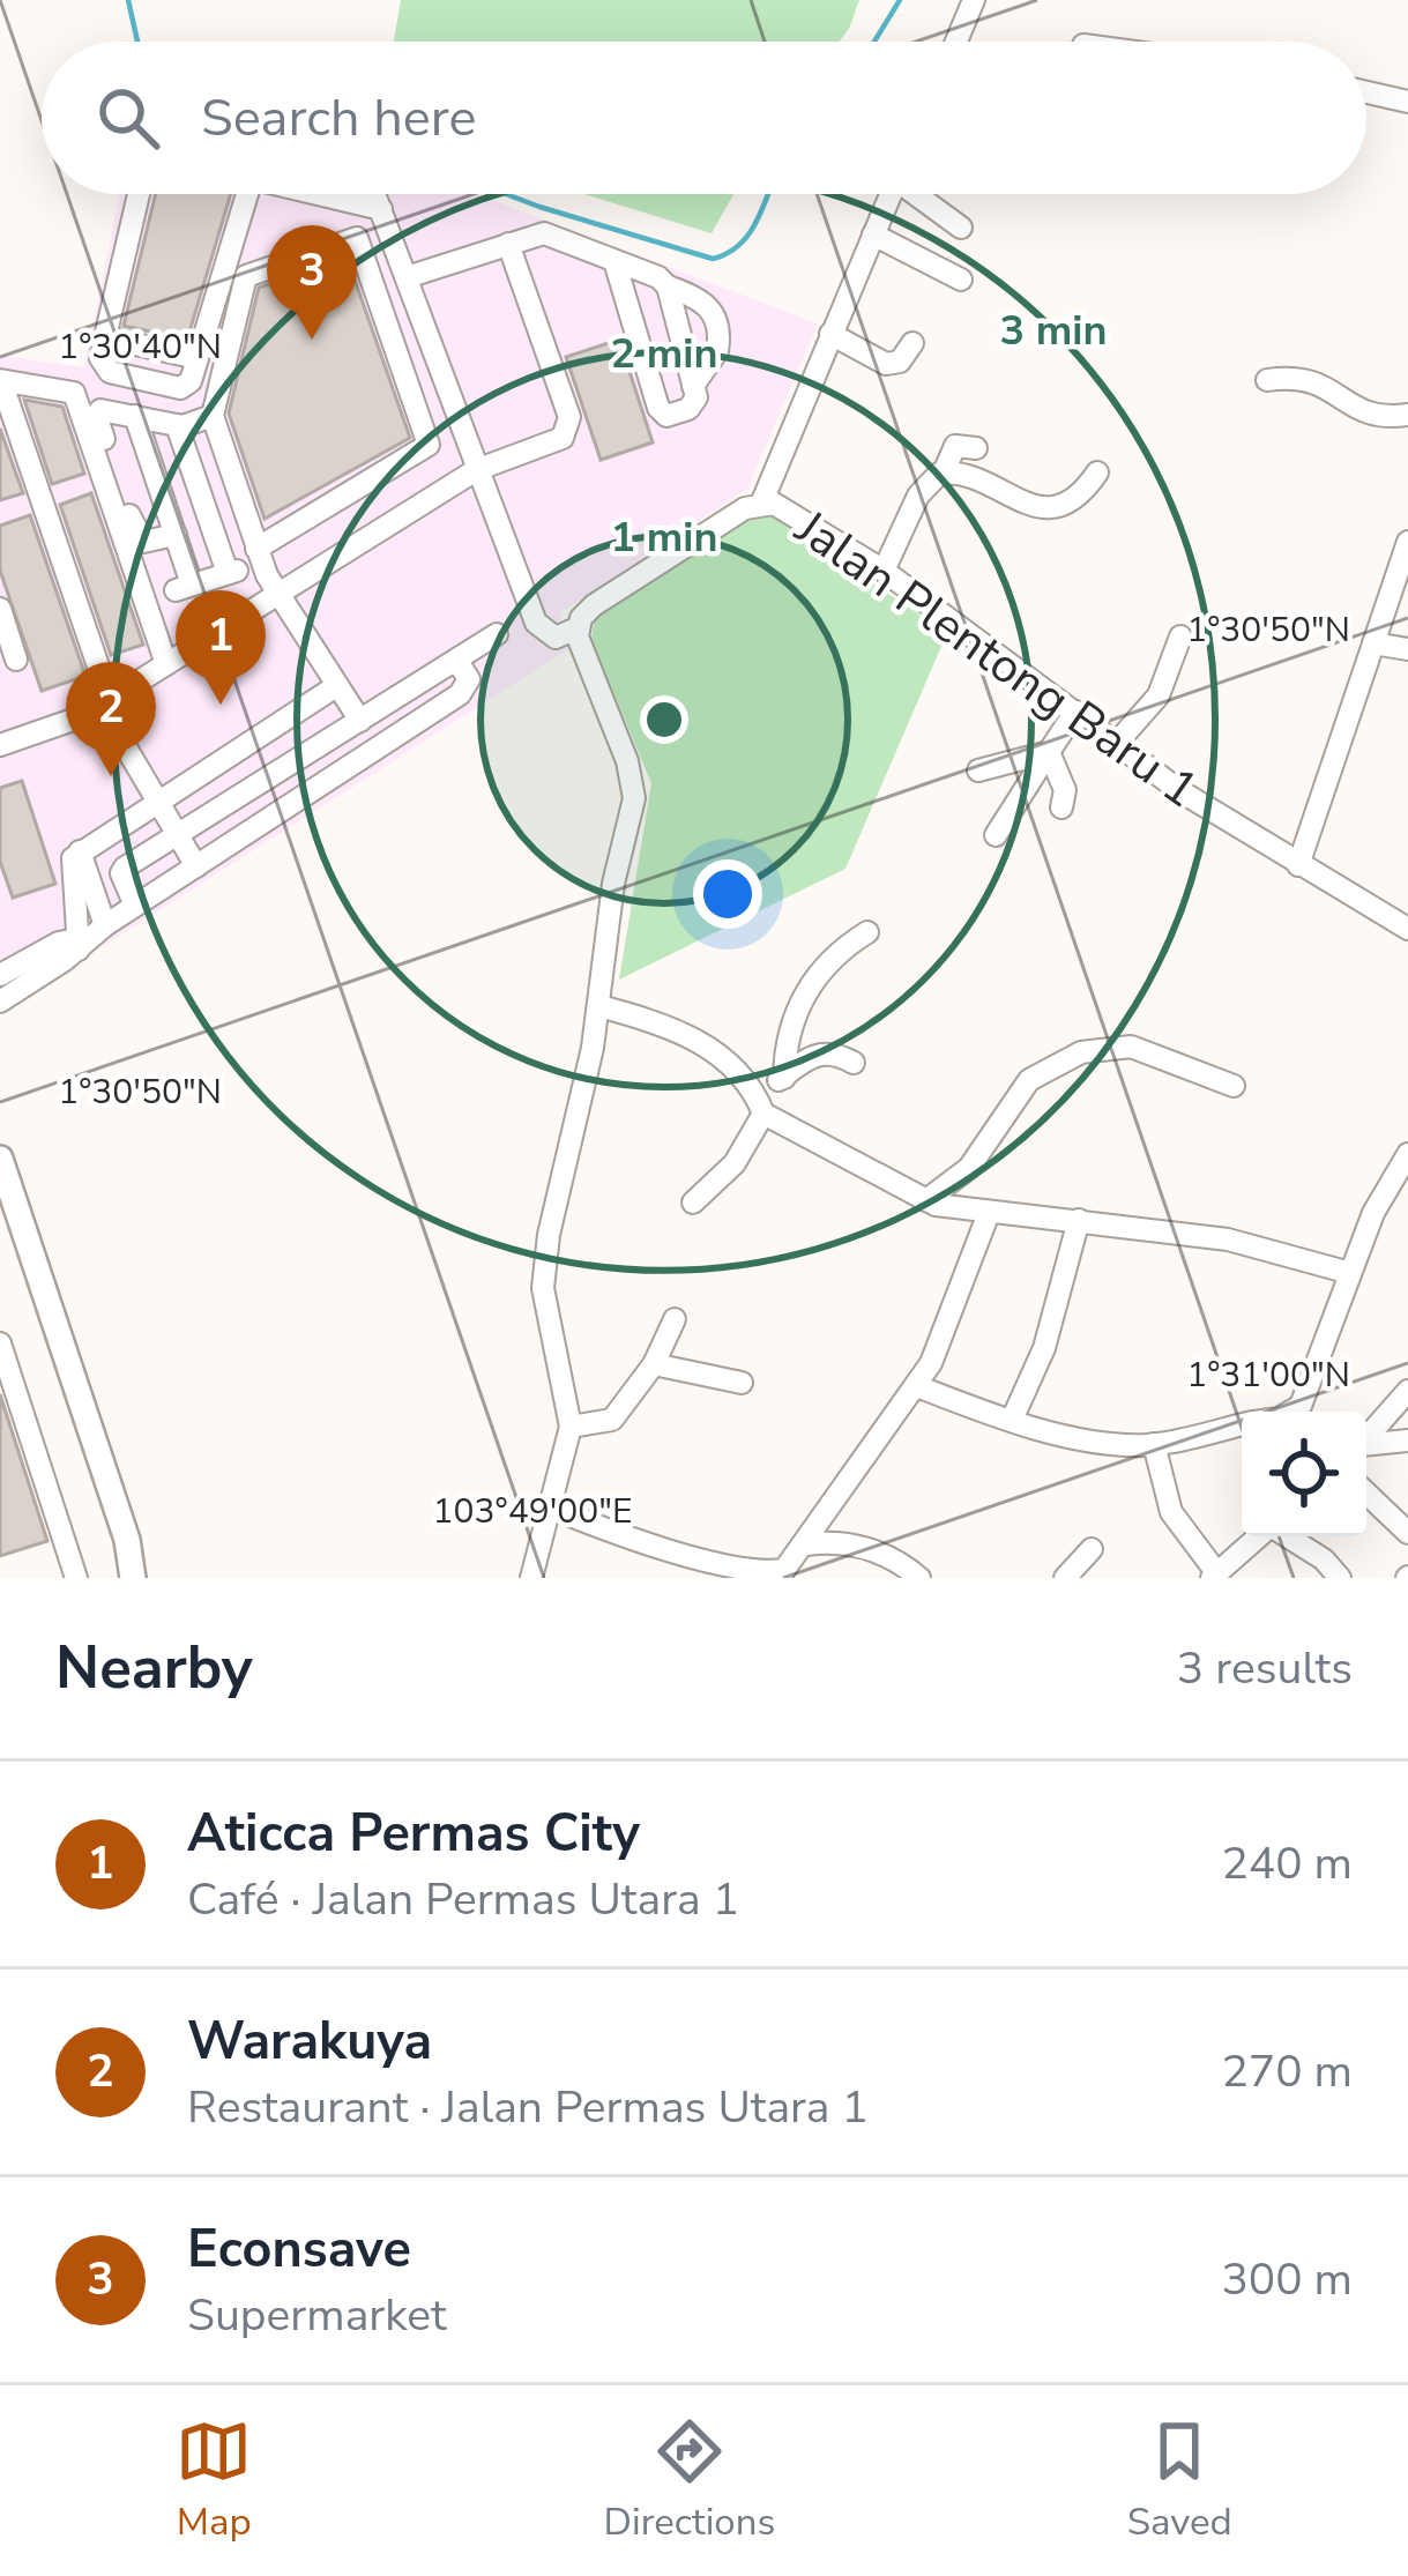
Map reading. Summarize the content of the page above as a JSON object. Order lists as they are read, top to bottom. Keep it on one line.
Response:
{"streets":{"street":["Jalan Plentong Baru 1"]},"page":{"search":"Search here","pins":["3","1","2"],"heading":["Nearby","3 results"],"list":[{"mark":"1","name":"Aticca Permas City","note":"Café · Jalan Permas Utara 1","value":"240 m"},{"mark":"2","name":"Warakuya","note":"Restaurant · Jalan Permas Utara 1","value":"270 m"},{"mark":"3","name":"Econsave","note":"Supermarket","value":"300 m"}],"nav":["Map","Directions","Saved"]},"coordinates":["1°30'40\"N","1°30'50\"N","1°31'00\"N","103°49'00\"E"],"rings":["3 min","2 min","1 min"]}
